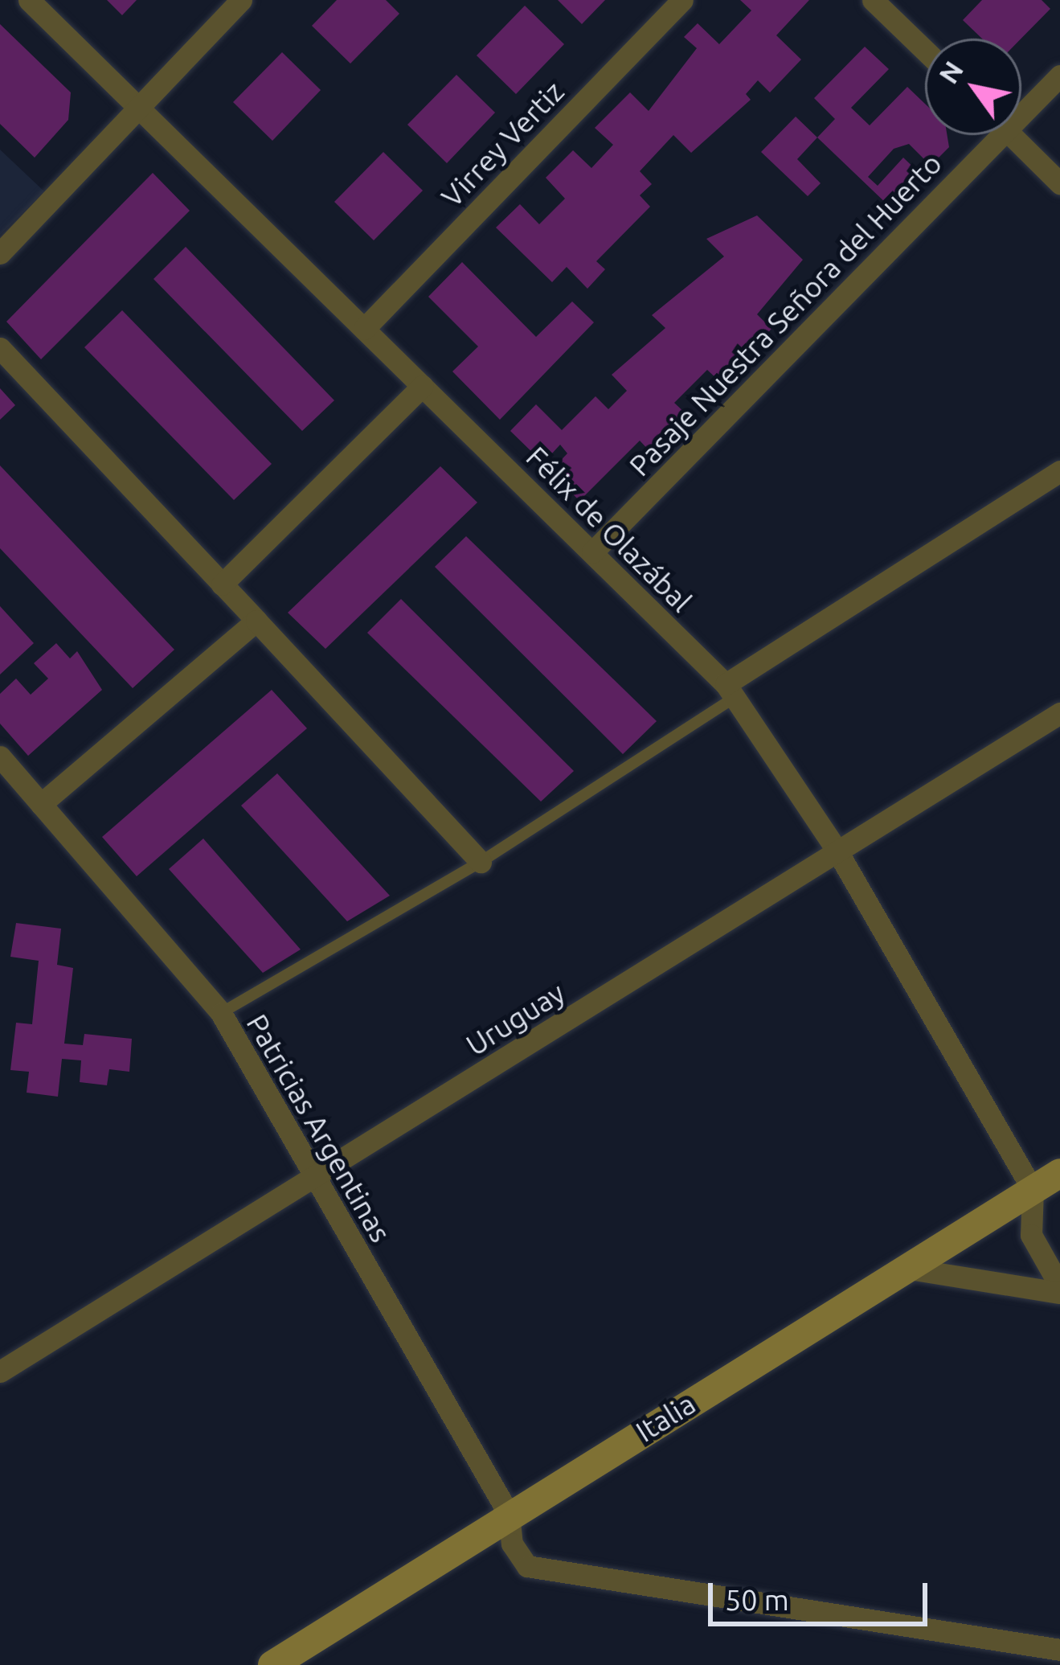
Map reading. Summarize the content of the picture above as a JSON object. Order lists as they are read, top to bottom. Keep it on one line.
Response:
{"streets":{"street":["Virrey Vertiz","Pasaje Nuestra Señora del Huerto","Félix de Olazábal","Uruguay","Patricias Argentinas","Italia"]},"crossings":[["Virrey Vertiz","Félix de Olazábal"],["Pasaje Nuestra Señora del Huerto","Félix de Olazábal"],["Félix de Olazábal","Uruguay"],["Félix de Olazábal","Italia"],["Uruguay","Patricias Argentinas"],["Patricias Argentinas","Italia"]],"scale_bar":"50 m","north":"top left"}
